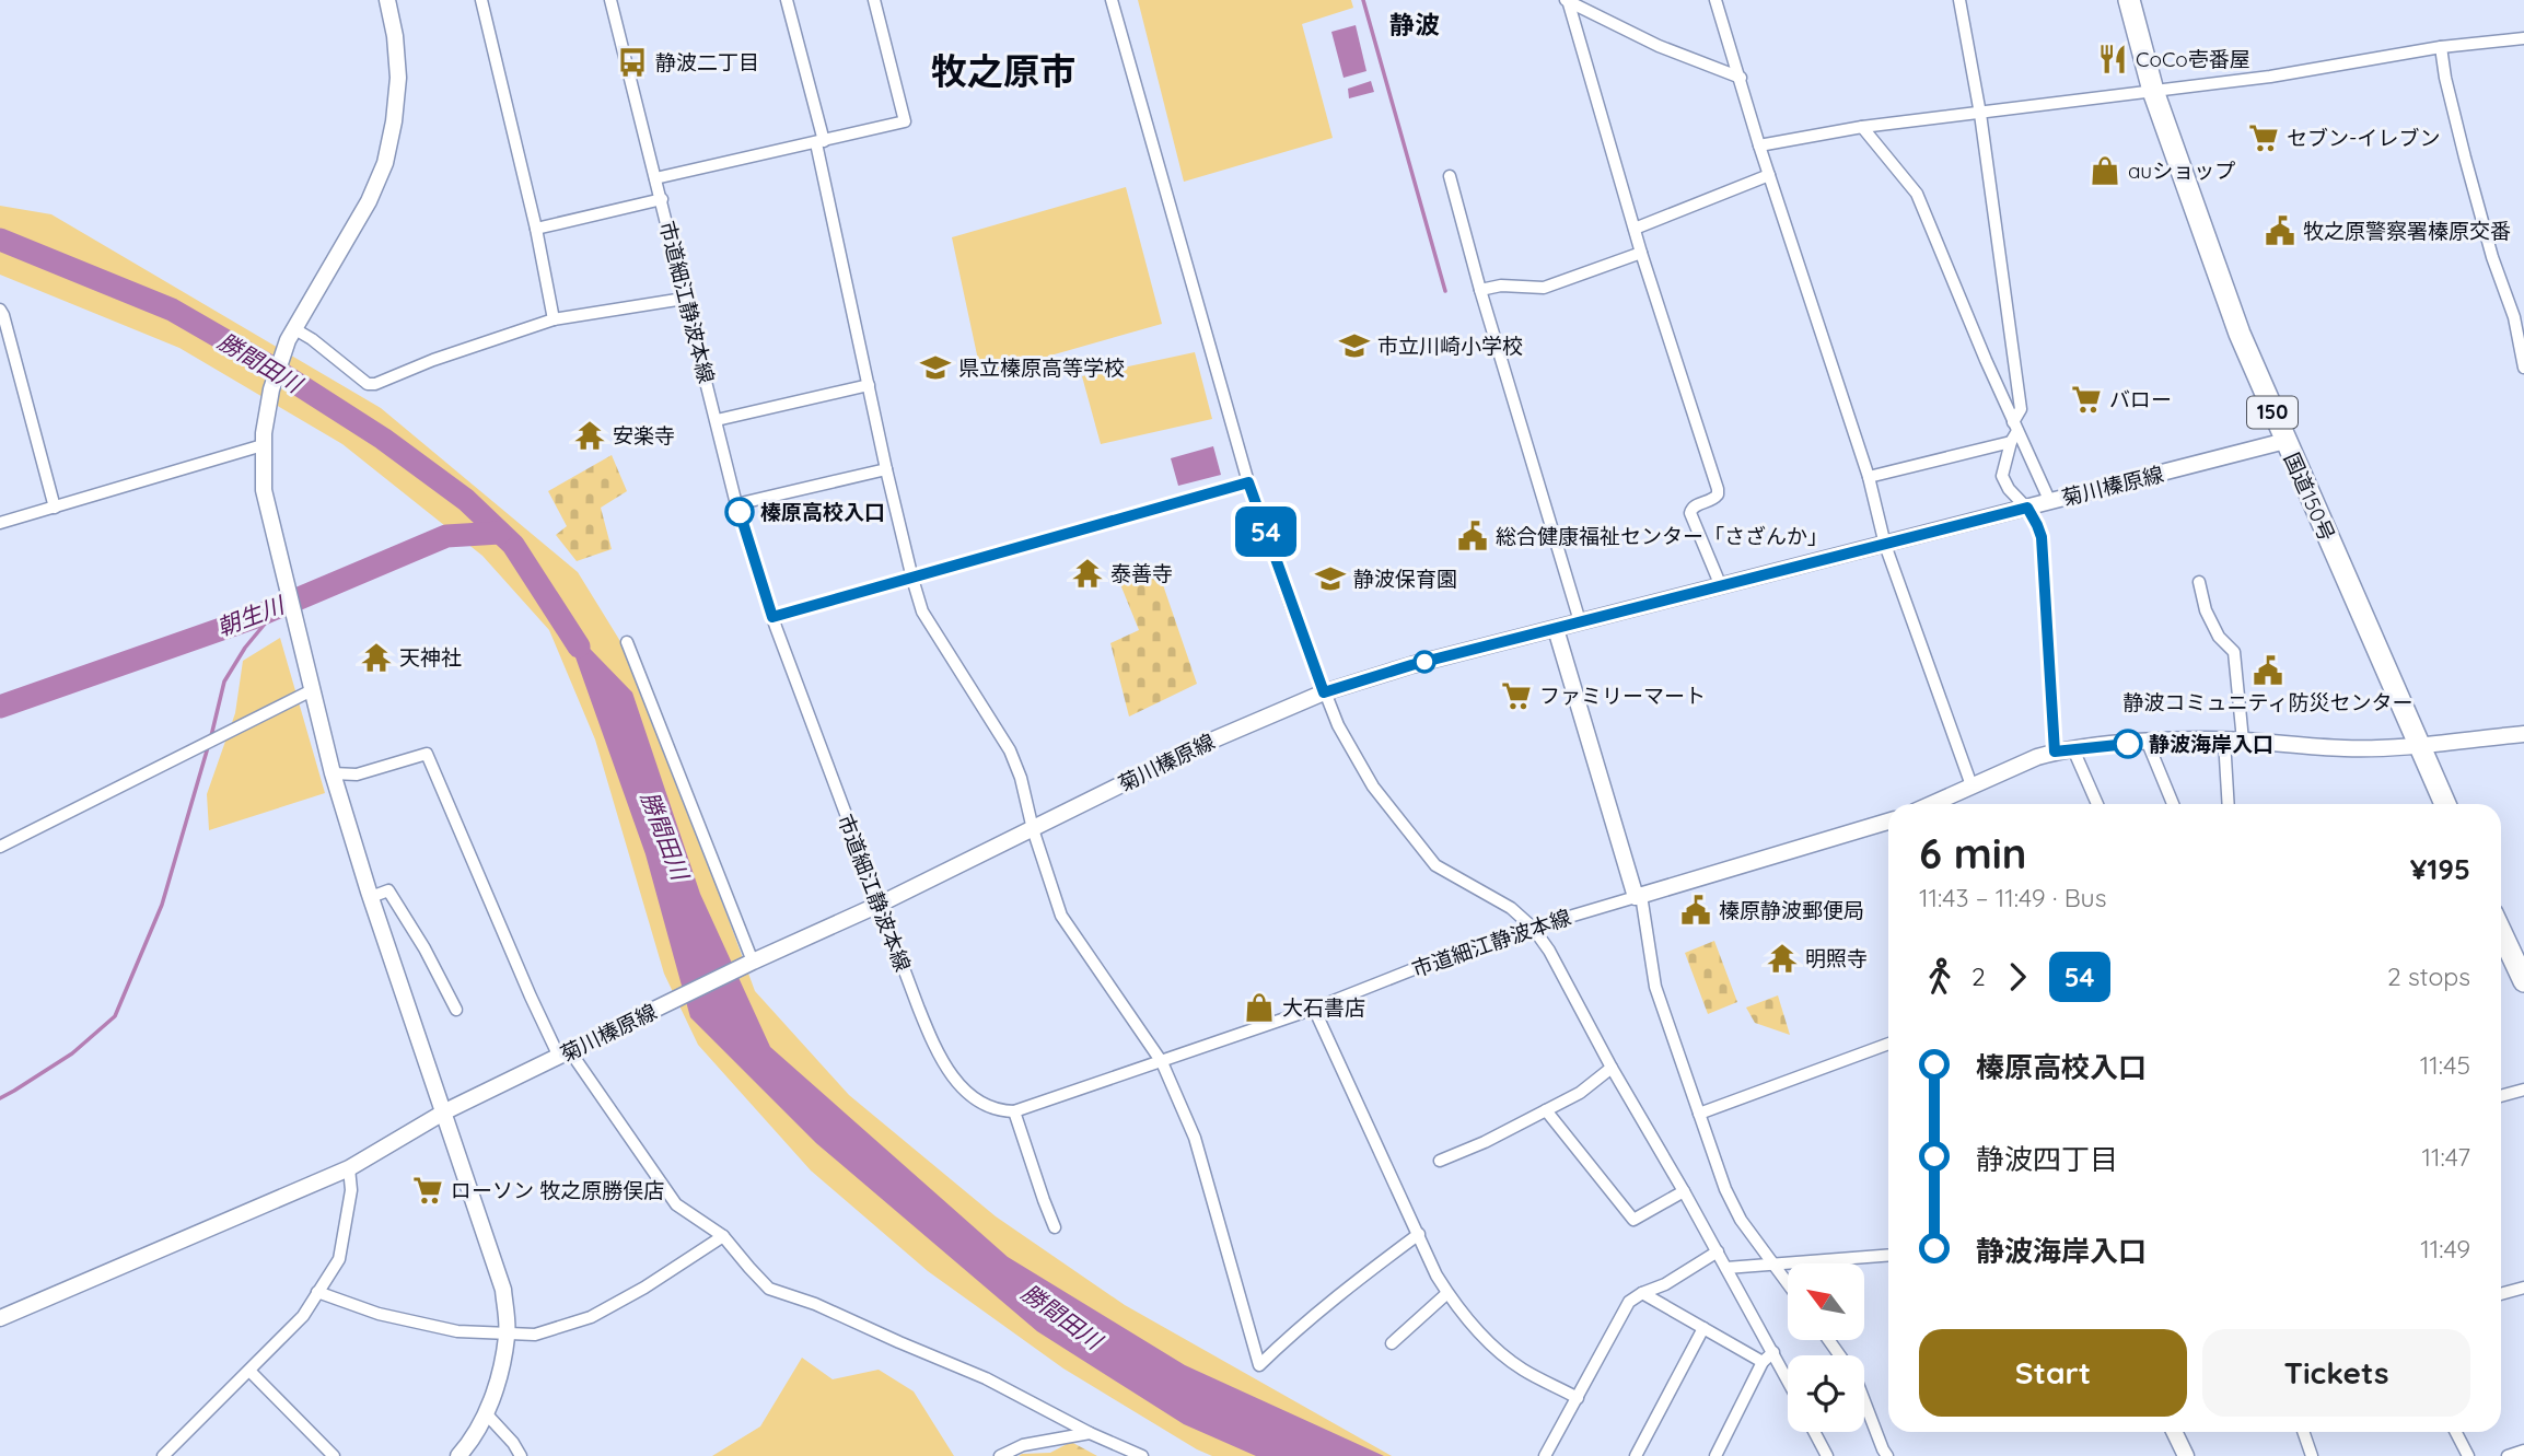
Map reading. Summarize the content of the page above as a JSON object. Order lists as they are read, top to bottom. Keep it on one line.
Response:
{"streets":{"highway":["150","国道150号"],"street":["市道細江静波本線","菊川榛原線"]},"crossings":[["市道細江静波本線","菊川榛原線"],["菊川榛原線","国道150号"]],"districts":["静波","牧之原市"],"water":["勝間田川","朝生川"],"places":{"restaurant":["CoCo壱番屋"],"bus stop":["静波二丁目"],"supermarket":["セブン-イレブン","バロー","ファミリーマート","ローソン 牧之原勝俣店"],"shop":["auショップ","大石書店"],"public building":["牧之原警察署榛原交番","総合健康福祉センター「さざんか」","静波コミュニティ防災センター","榛原静波郵便局"],"school or university":["市立川崎小学校","県立榛原高等学校","静波保育園"],"temple":["安楽寺","泰善寺","天神社","明照寺"],"other":["榛原高校入口","静波海岸入口"]},"lines":["bus line 54"],"north":"top left","page":{"on_map":"54","heading":["6 min","11:43 – 11:49 · Bus","¥195"],"legs":["2","54","2 stops"],"list":[{"name":"榛原高校入口","value":"11:45"},{"name":"静波四丁目","value":"11:47"},{"name":"静波海岸入口","value":"11:49"}],"buttons":["Start","Tickets"]}}
